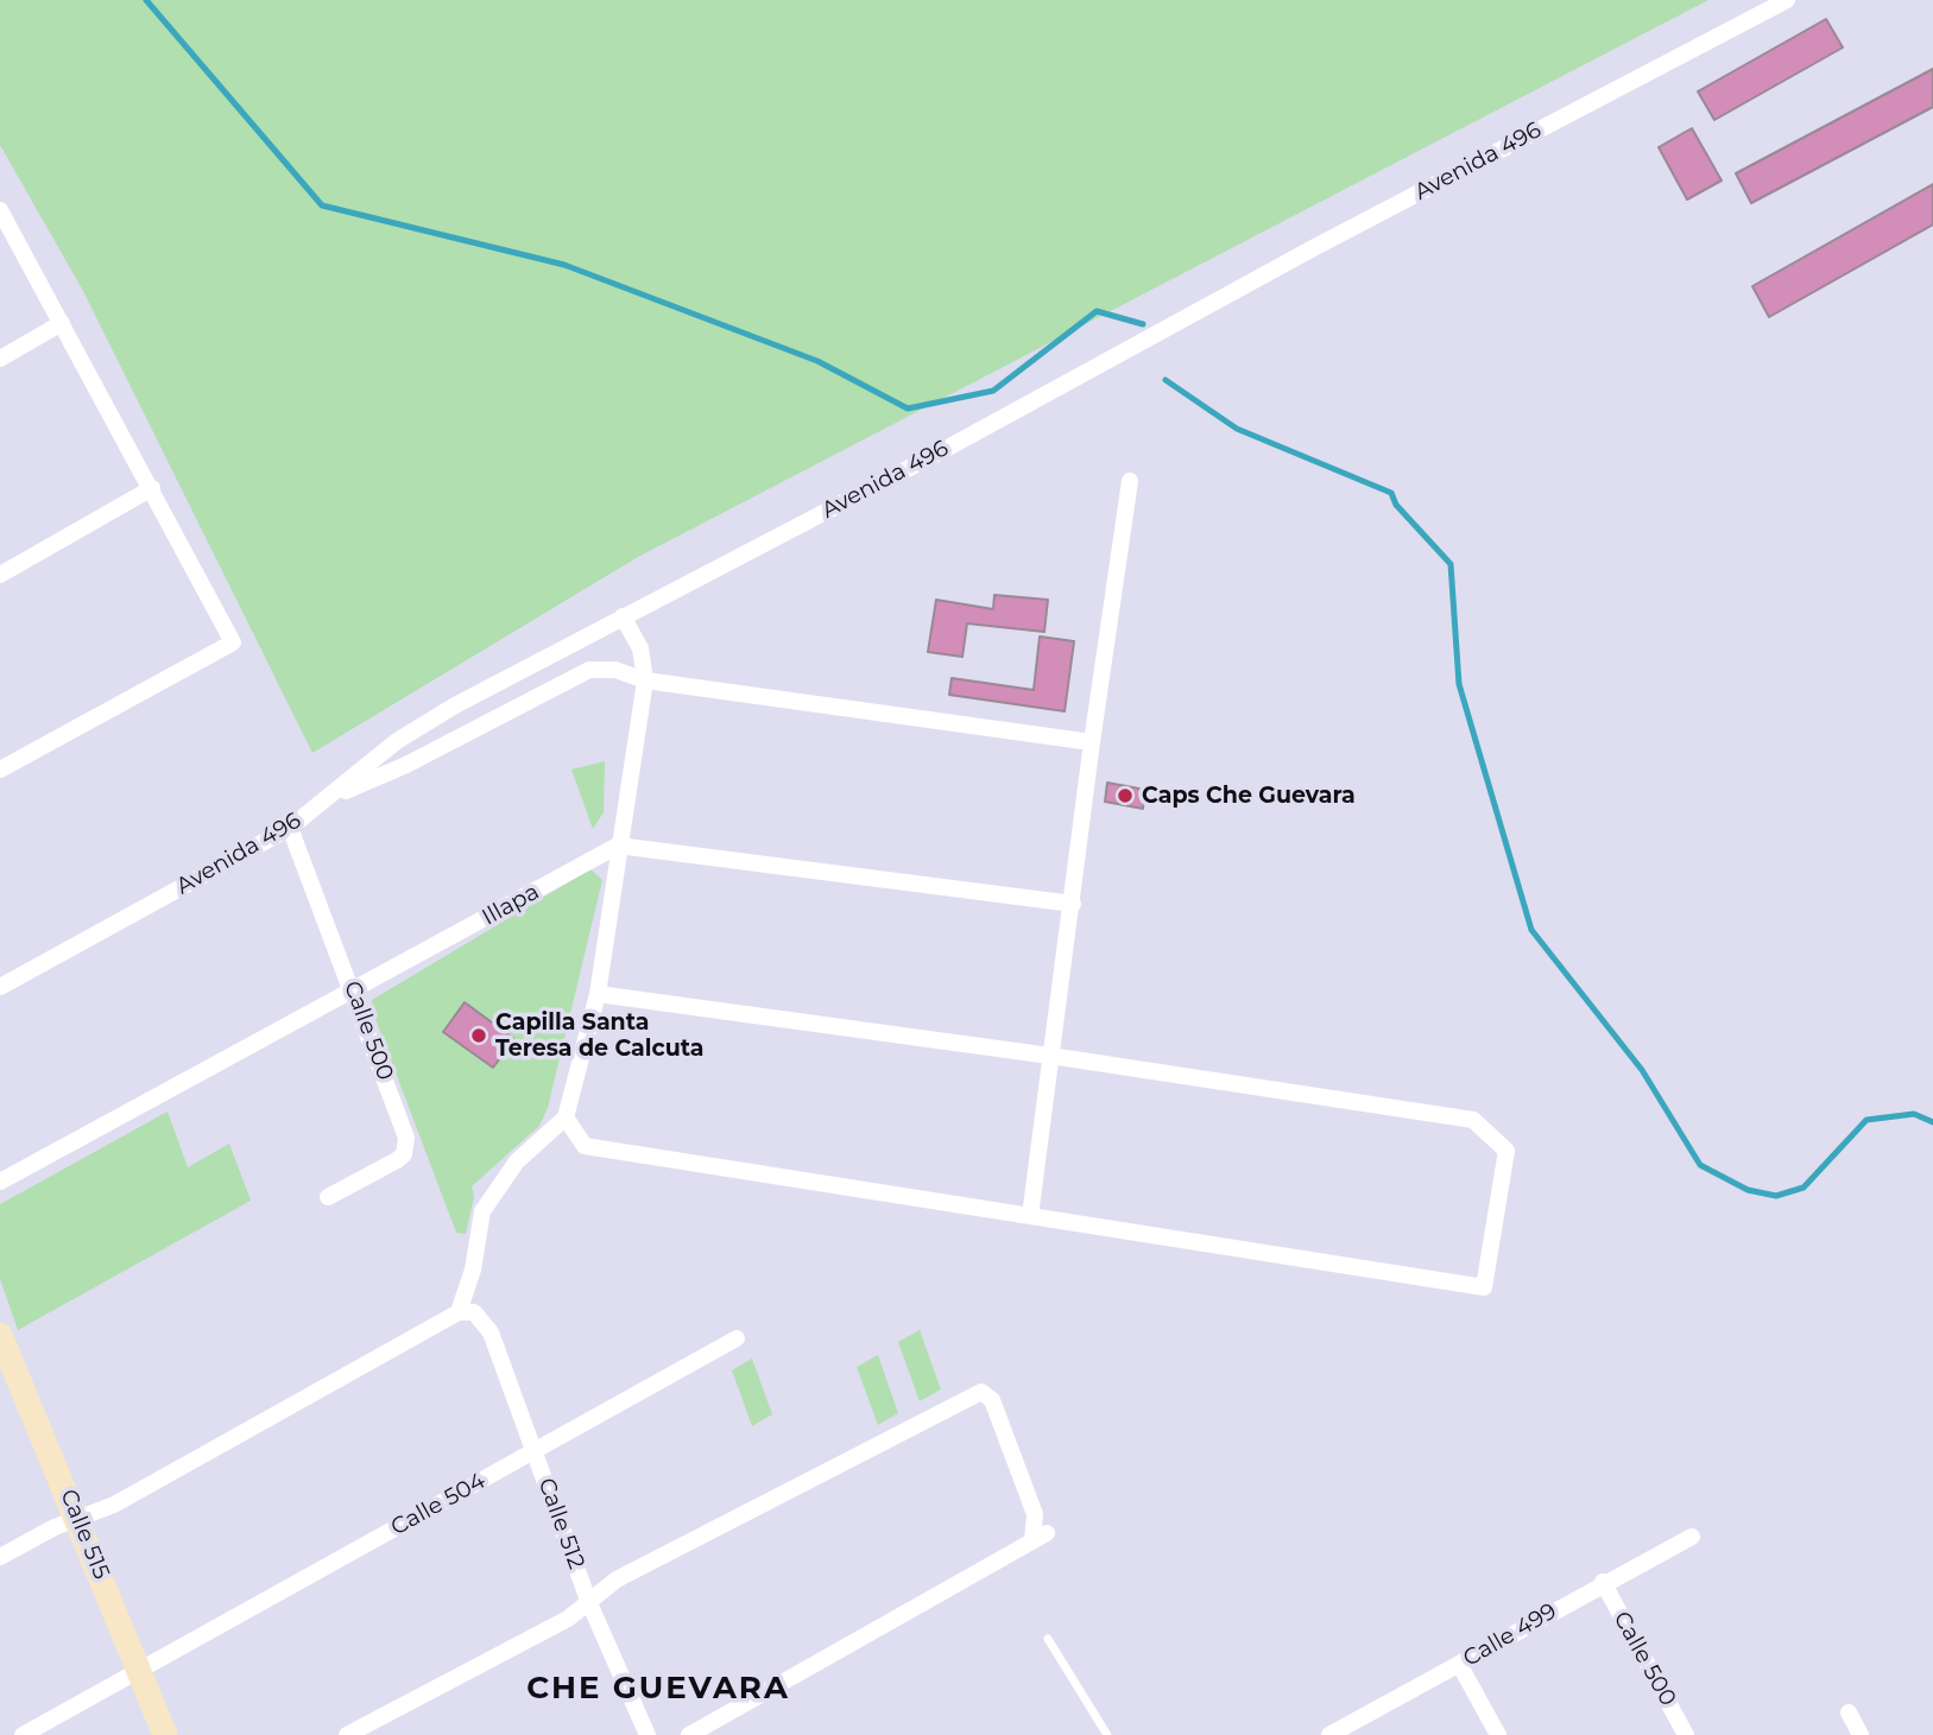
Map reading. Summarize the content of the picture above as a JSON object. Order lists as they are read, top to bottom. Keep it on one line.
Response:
{"streets":{"street":["Avenida 496","Illapa","Calle 500","Calle 504","Calle 512","Calle 515","Calle 499"]},"crossings":[["Avenida 496","Calle 500"],["Illapa","Calle 500"],["Calle 500","Calle 499"],["Calle 504","Calle 512"],["Calle 504","Calle 515"]],"districts":["CHE GUEVARA"],"places":["Caps Che Guevara","Capilla Santa Teresa de Calcuta"]}
